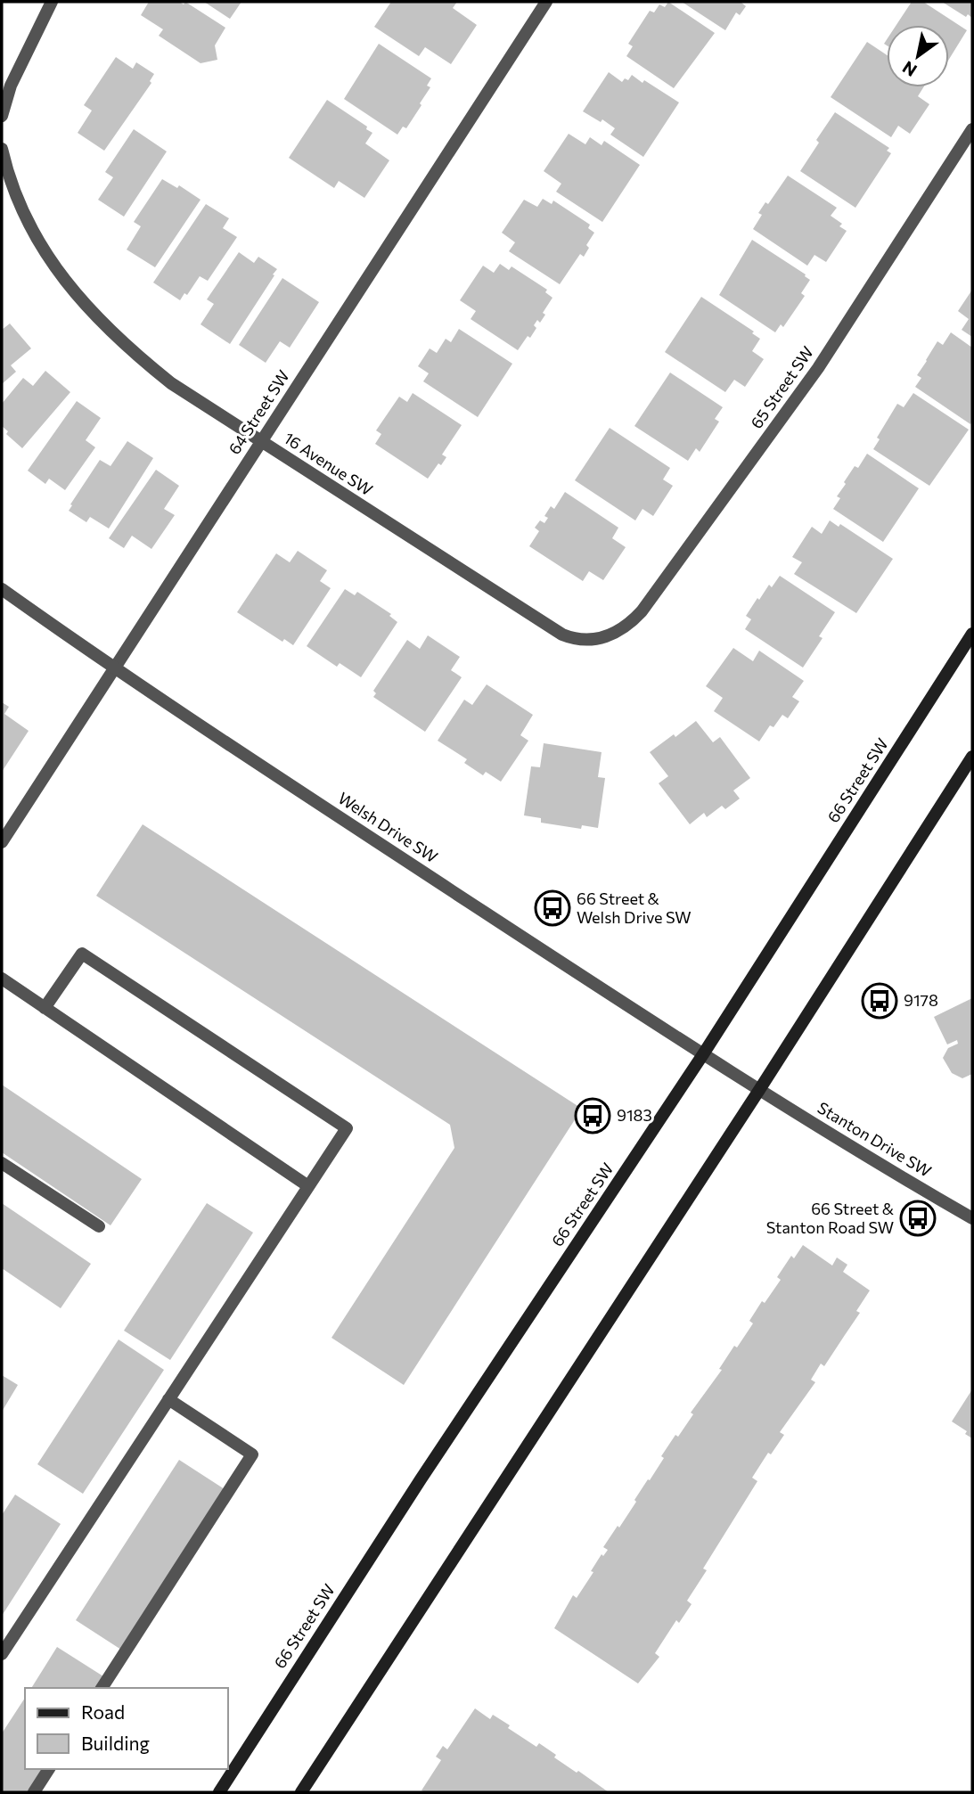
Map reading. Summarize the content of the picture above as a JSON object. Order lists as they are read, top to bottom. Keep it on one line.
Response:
{"streets":{"main road":["66 Street SW"],"street":["65 Street SW","64 Street SW","16 Avenue SW","Welsh Drive SW","Stanton Drive SW"]},"crossings":[["65 Street SW","16 Avenue SW"],["64 Street SW","16 Avenue SW"],["64 Street SW","Welsh Drive SW"],["66 Street SW","Welsh Drive SW"],["Welsh Drive SW","Stanton Drive SW"]],"places":{"bus stop":["66 Street & Welsh Drive SW","9178","9183","66 Street & Stanton Road SW"]},"legend":["Road","Building"],"north":"bottom left"}
